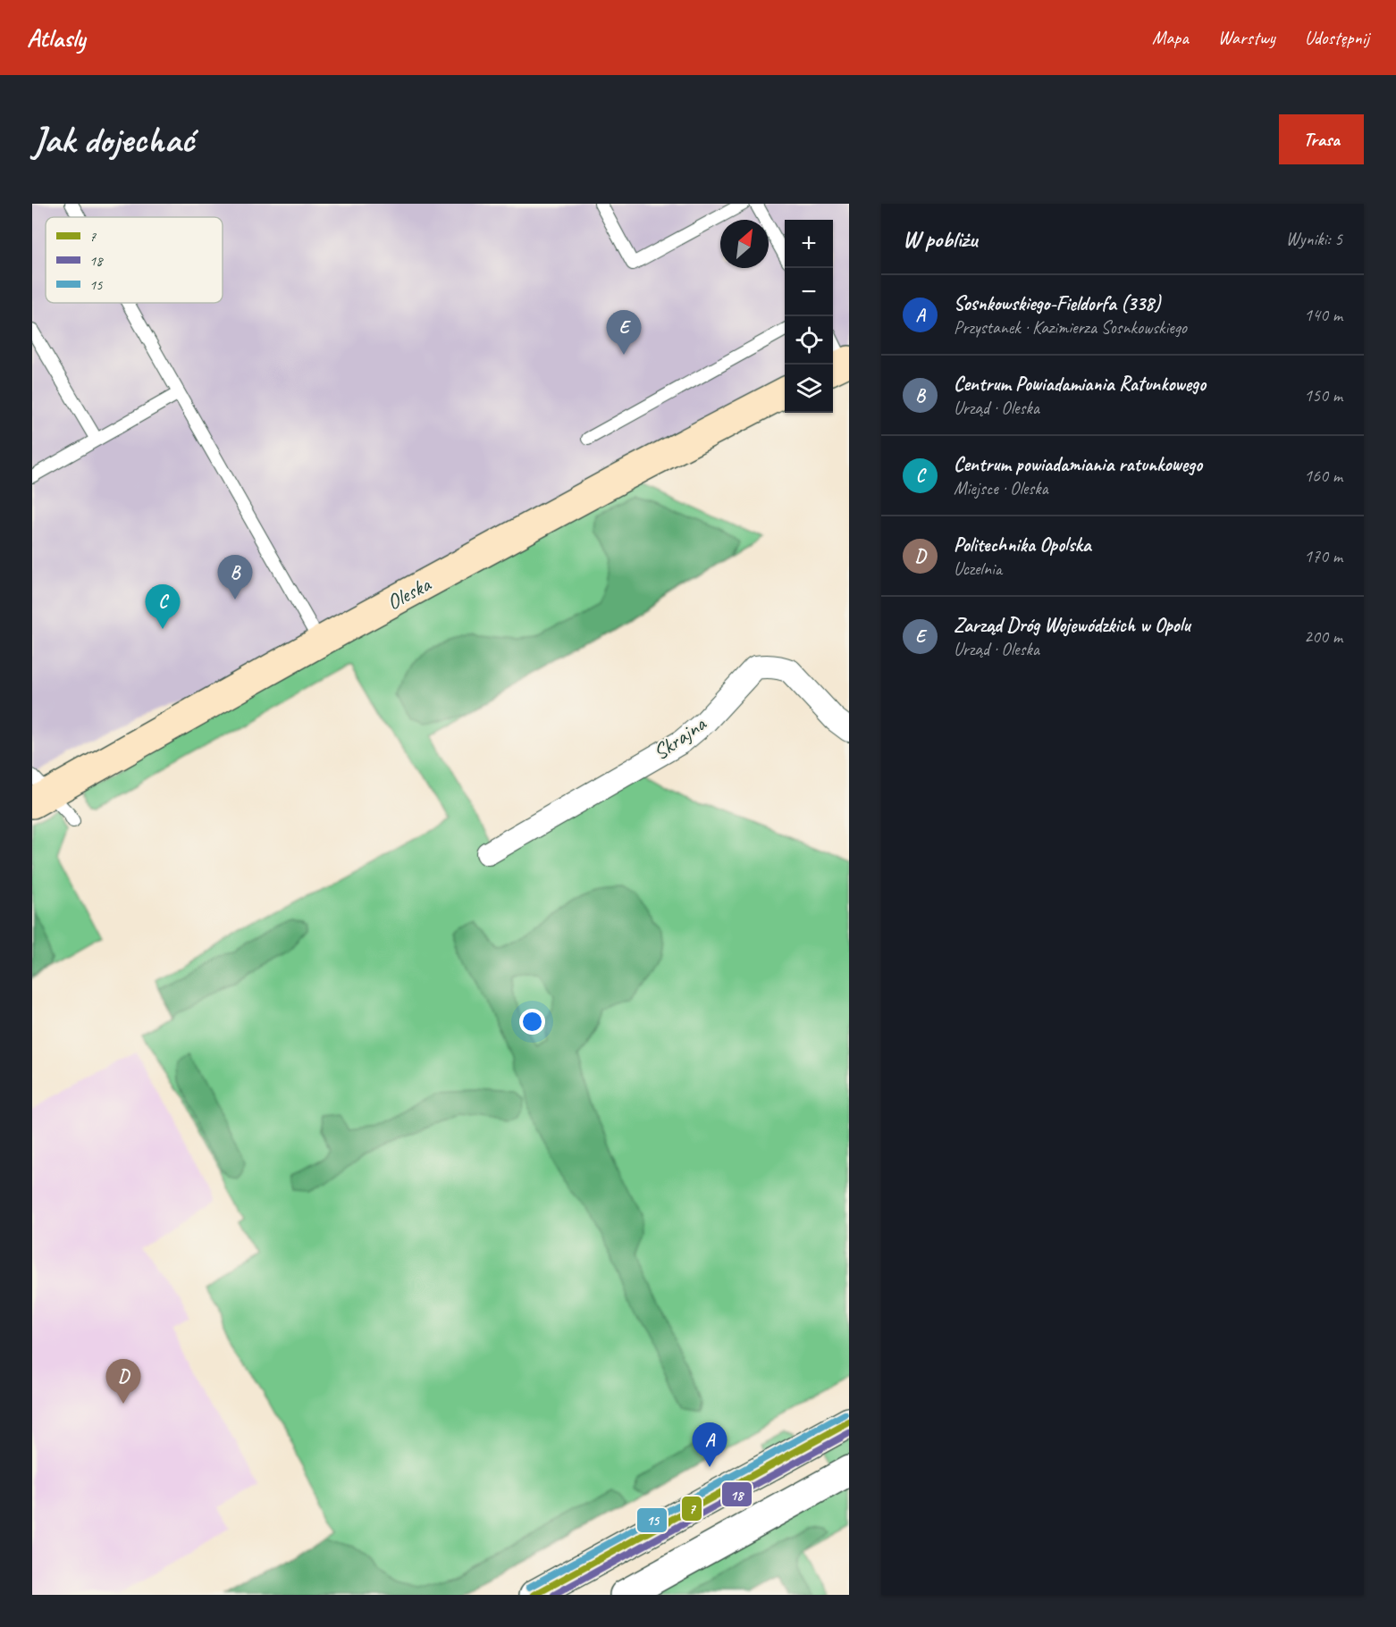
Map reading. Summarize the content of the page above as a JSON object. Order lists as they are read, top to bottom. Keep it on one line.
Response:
{"streets":{"main road":["Oleska"],"street":["Skrajna"]},"lines":["transit line 15","transit line 7","transit line 18"],"legend":["7","18","15"],"north":"top right","page":{"header":"Atlasly","nav":["Mapa","Warstwy","Udostępnij"],"buttons":"Trasa","title":"Jak dojechać","heading":["W pobliżu","Wyniki: 5"],"map_buttons":["+","−"],"list":[{"mark":"A","name":"Sosnkowskiego-Fieldorfa (338)","note":"Przystanek · Kazimierza Sosnkowskiego","value":"140 m"},{"mark":"B","name":"Centrum Powiadamiania Ratunkowego","note":"Urząd · Oleska","value":"150 m"},{"mark":"C","name":"Centrum powiadamiania ratunkowego","note":"Miejsce · Oleska","value":"160 m"},{"mark":"D","name":"Politechnika Opolska","note":"Uczelnia","value":"170 m"},{"mark":"E","name":"Zarząd Dróg Wojewódzkich w Opolu","note":"Urząd · Oleska","value":"200 m"}],"pins":["E","B","C","D","A"]}}
